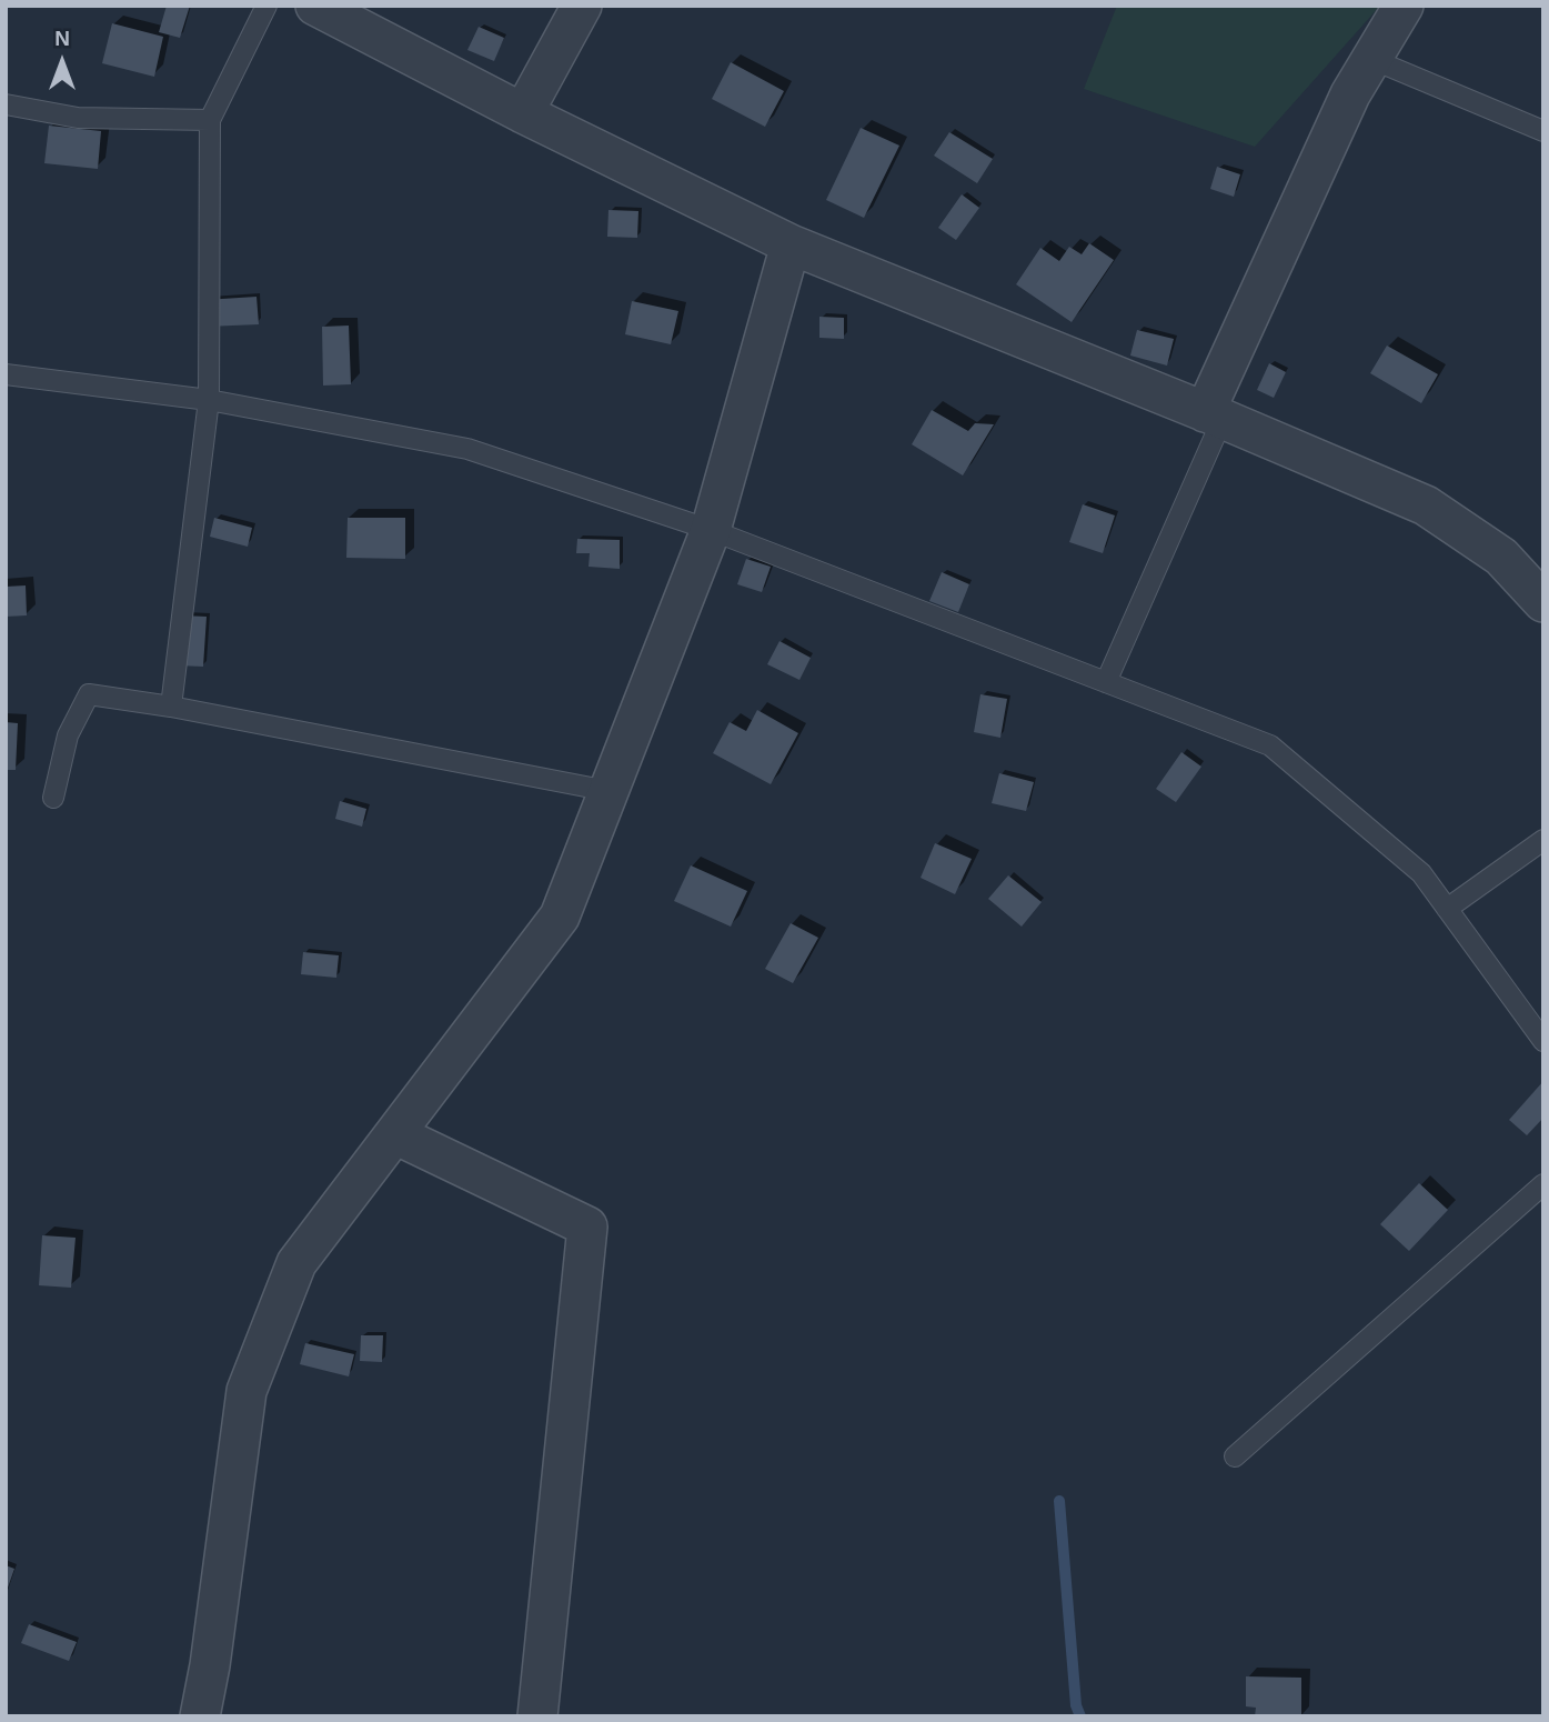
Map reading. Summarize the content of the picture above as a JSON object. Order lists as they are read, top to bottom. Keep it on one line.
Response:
{"north":"top"}
